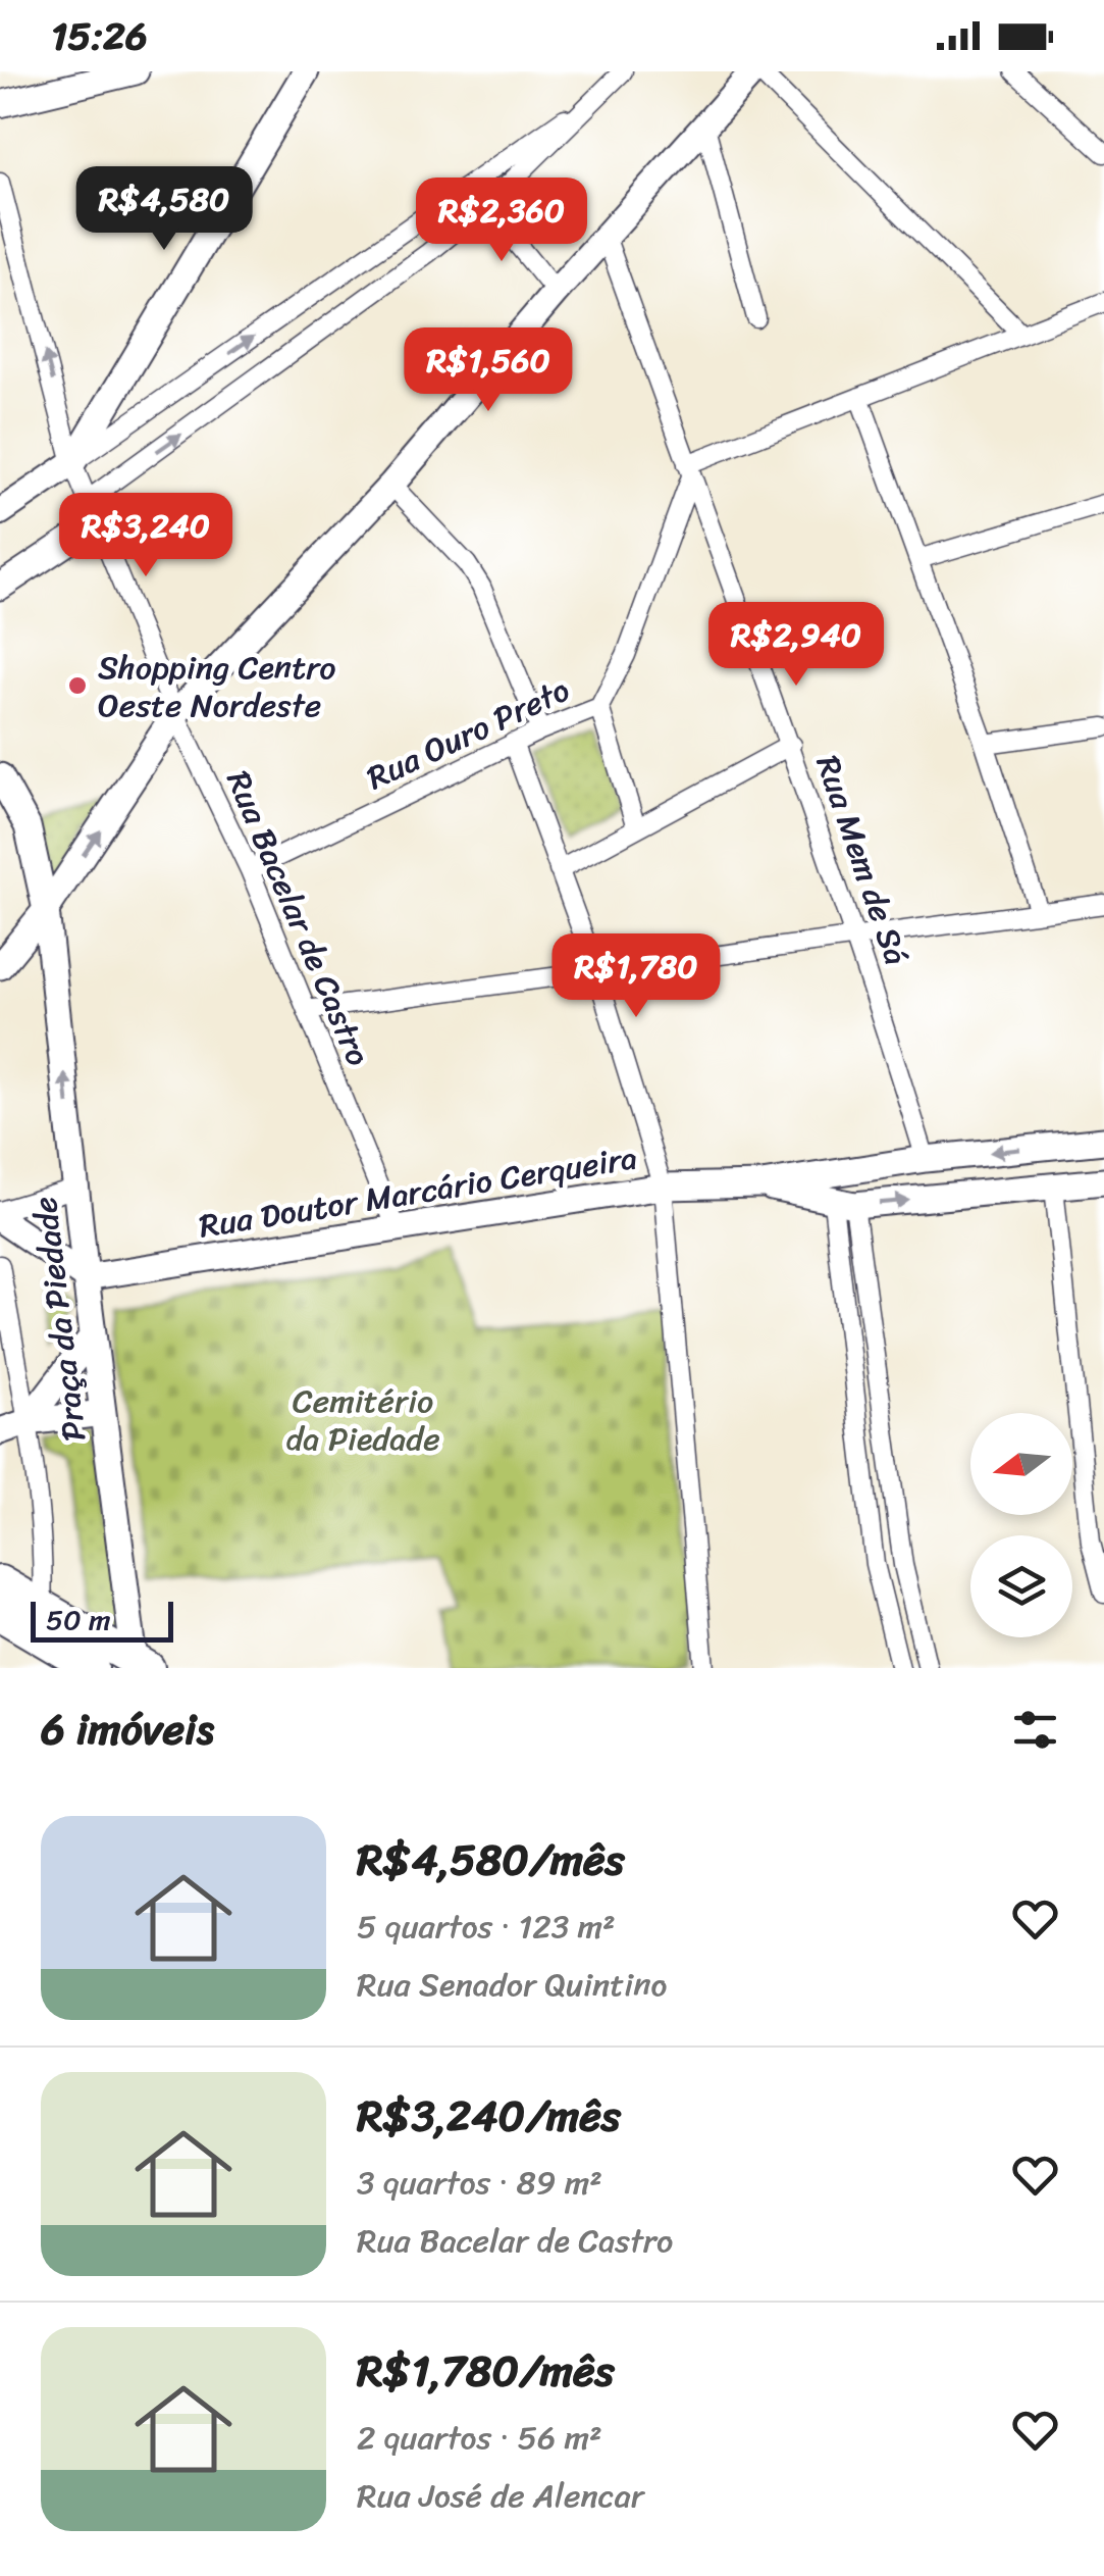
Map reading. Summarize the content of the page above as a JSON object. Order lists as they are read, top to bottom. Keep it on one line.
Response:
{"streets":{"street":["Rua Ouro Preto","Rua Mem de Sá","Rua Bacelar de Castro","Rua Doutor Marcário Cerqueira","Praça da Piedade"]},"crossings":[["Rua Ouro Preto","Rua Mem de Sá"],["Rua Ouro Preto","Rua Bacelar de Castro"],["Rua Mem de Sá","Rua Doutor Marcário Cerqueira"],["Rua Bacelar de Castro","Rua Doutor Marcário Cerqueira"],["Rua Doutor Marcário Cerqueira","Praça da Piedade"]],"parks":["Cemitério da Piedade"],"places":["Shopping Centro Oeste Nordeste"],"scale_bar":"50 m","north":"left","page":{"status":"15:26","price":["R$4,580","R$2,360","R$1,560","R$3,240","R$2,940","R$1,780"],"scale":"50 m","heading":"6 imóveis","list":[{"name":"R$4,580/mês","note":"5 quartos · 123 m² · Rua Senador Quintino"},{"name":"R$3,240/mês","note":"3 quartos · 89 m² · Rua Bacelar de Castro"},{"name":"R$1,780/mês","note":"2 quartos · 56 m² · Rua José de Alencar"}]}}
